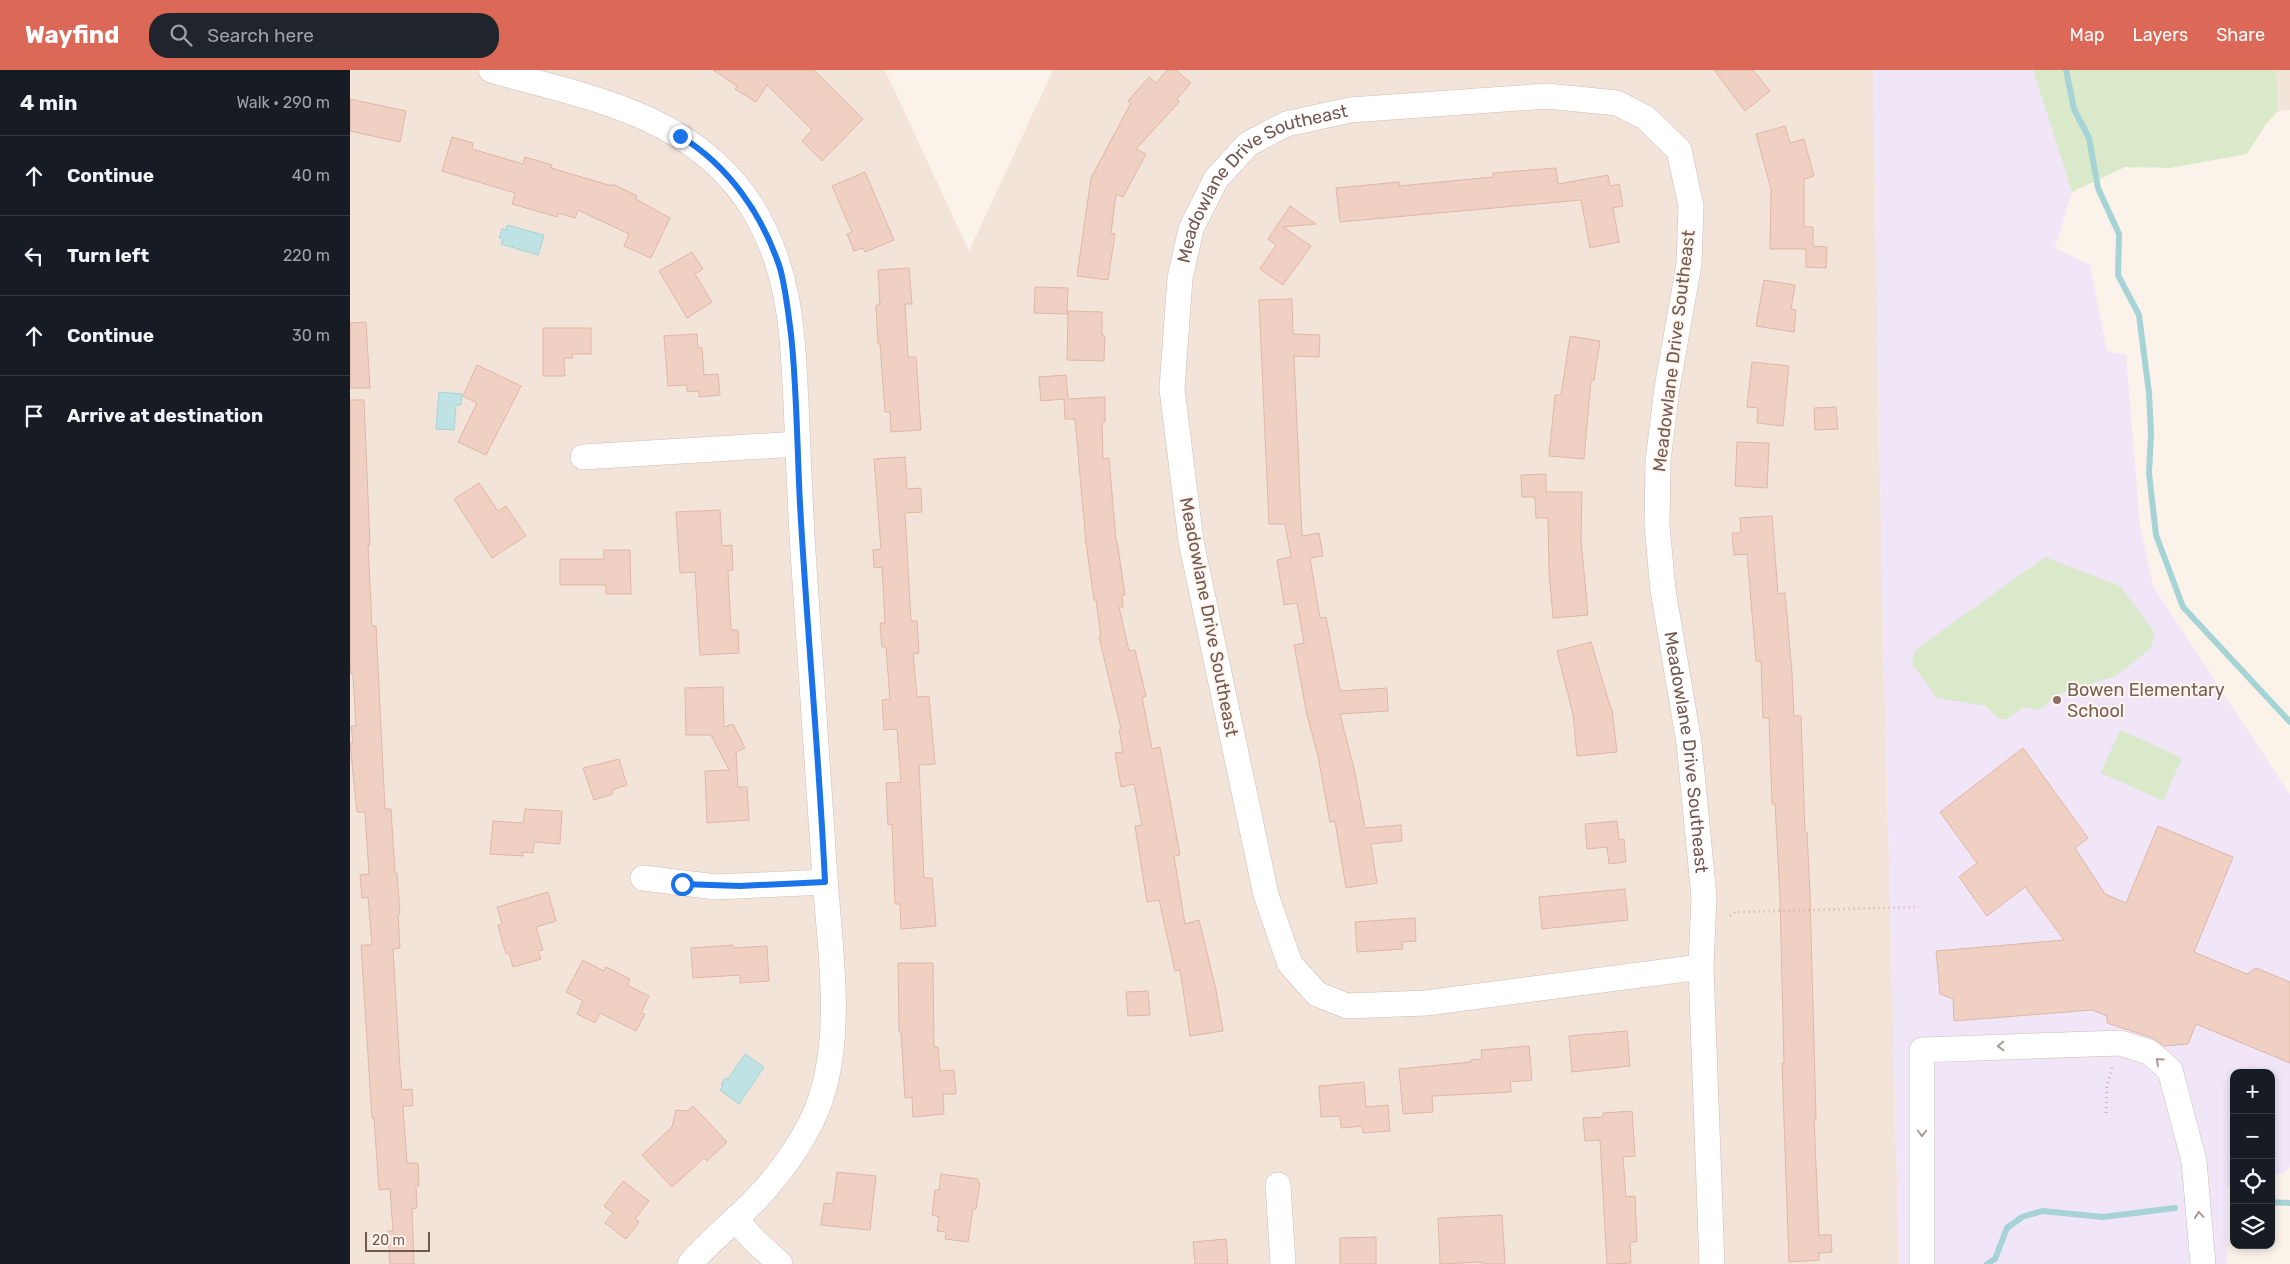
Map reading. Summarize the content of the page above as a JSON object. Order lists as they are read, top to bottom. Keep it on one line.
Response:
{"streets":{"street":["Meadowlane Drive Southeast"]},"places":["Bowen Elementary School"],"scale_bar":"20 m","page":{"header":"Wayfind","search":"Search here","nav":["Map","Layers","Share"],"heading":["4 min","Walk · 290 m"],"list":[["Continue","40 m"],["Turn left","220 m"],["Continue","30 m"],"Arrive at destination"],"map_buttons":["+","−"],"scale":"20 m"}}
